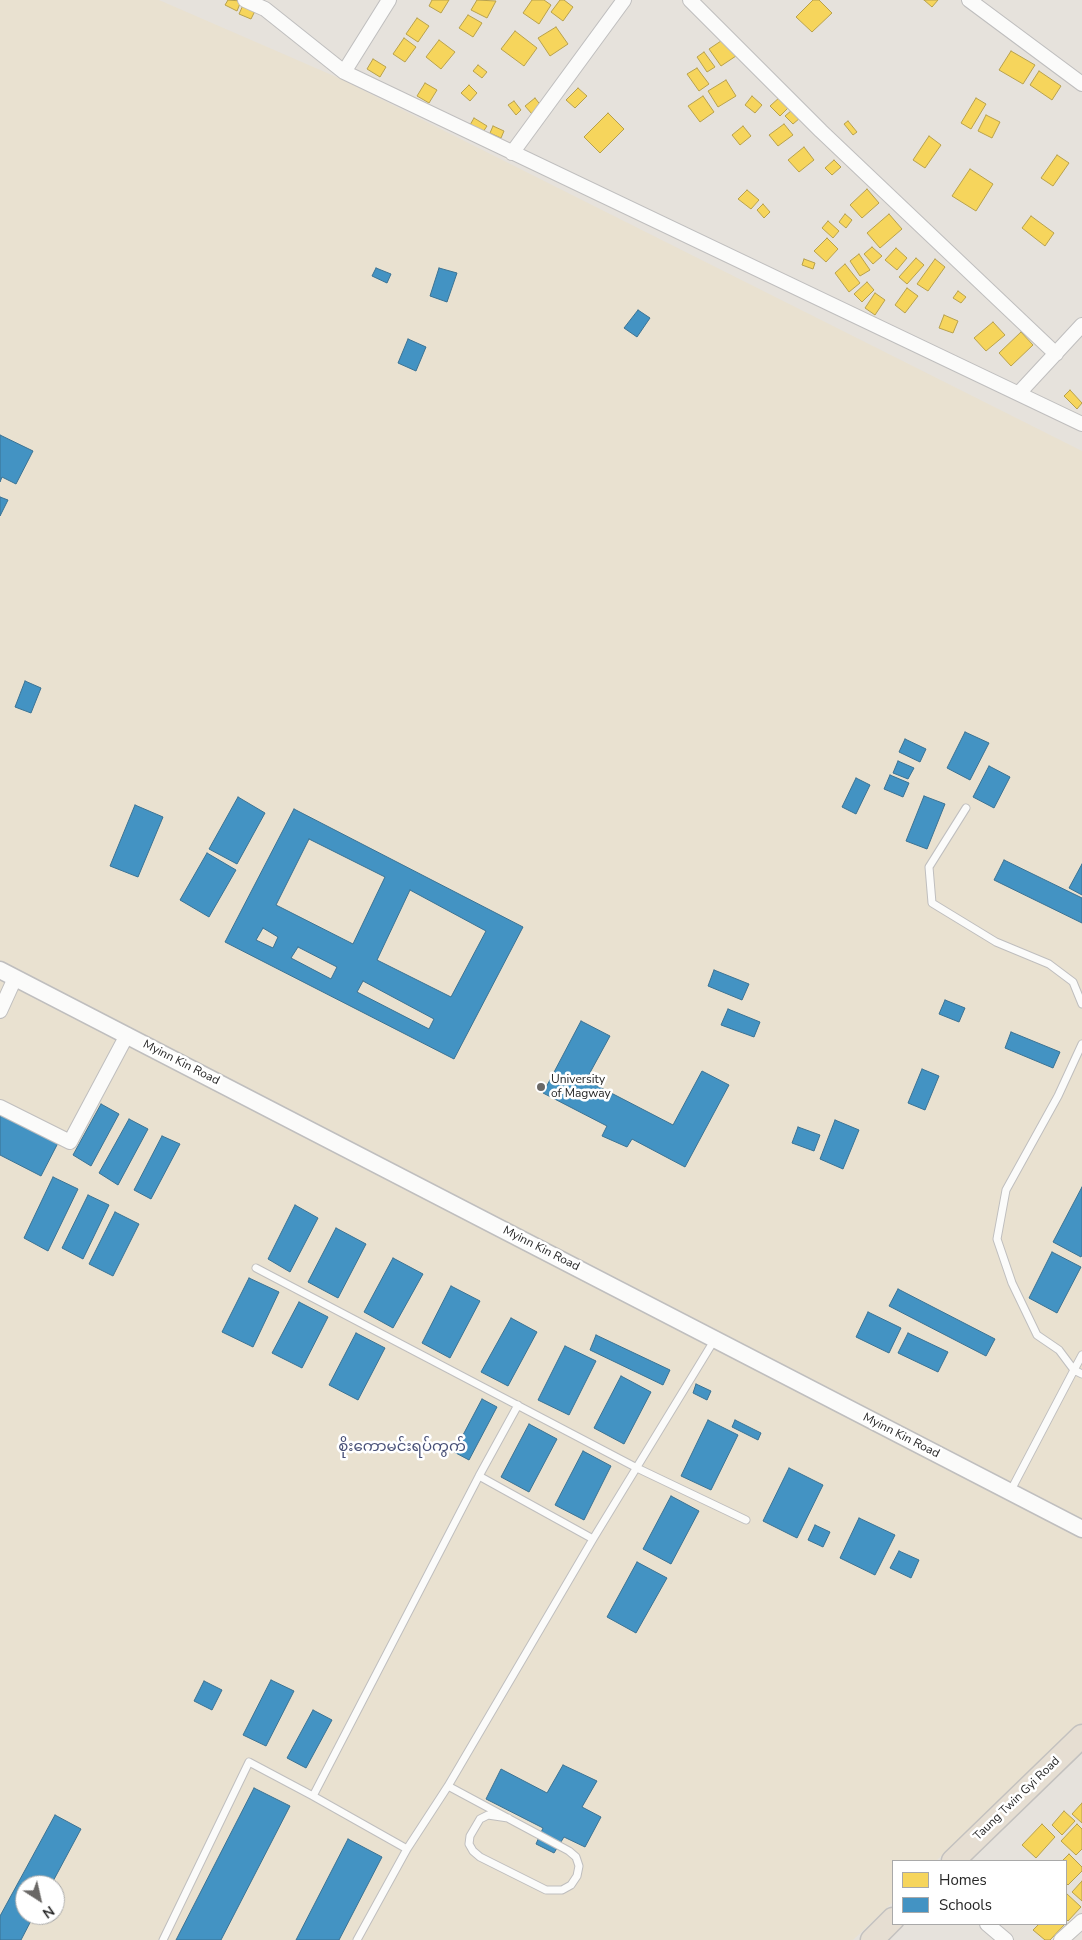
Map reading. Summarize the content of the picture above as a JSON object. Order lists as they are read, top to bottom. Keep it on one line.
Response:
{"streets":{"highway":["Taung Twin Gyi Road"],"street":["Myinn Kin Road"]},"districts":["စိုးကောမင်းရပ်ကွက်"],"places":["University of Magway"],"legend":["Homes","Schools"],"north":"bottom right"}
